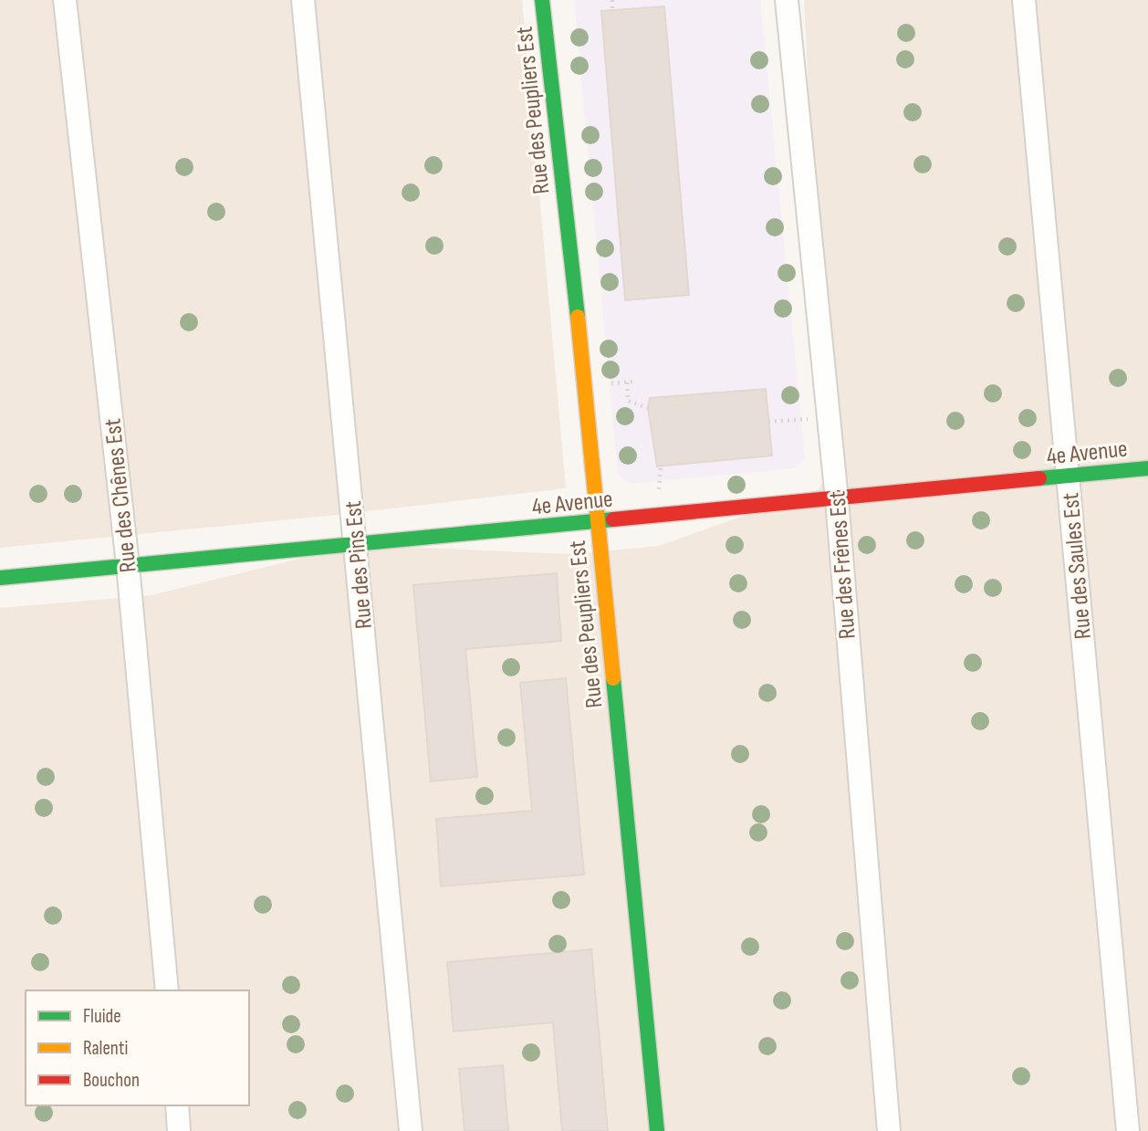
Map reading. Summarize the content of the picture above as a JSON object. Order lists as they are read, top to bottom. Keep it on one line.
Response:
{"streets":{"street":["Rue des Peupliers Est","4e Avenue","Rue des Chênes Est","Rue des Pins Est","Rue des Frênes Est","Rue des Saules Est"]},"crossings":[["Rue des Peupliers Est","4e Avenue"],["4e Avenue","Rue des Chênes Est"],["4e Avenue","Rue des Pins Est"],["4e Avenue","Rue des Frênes Est"],["4e Avenue","Rue des Saules Est"]],"legend":["Fluide","Ralenti","Bouchon"]}
